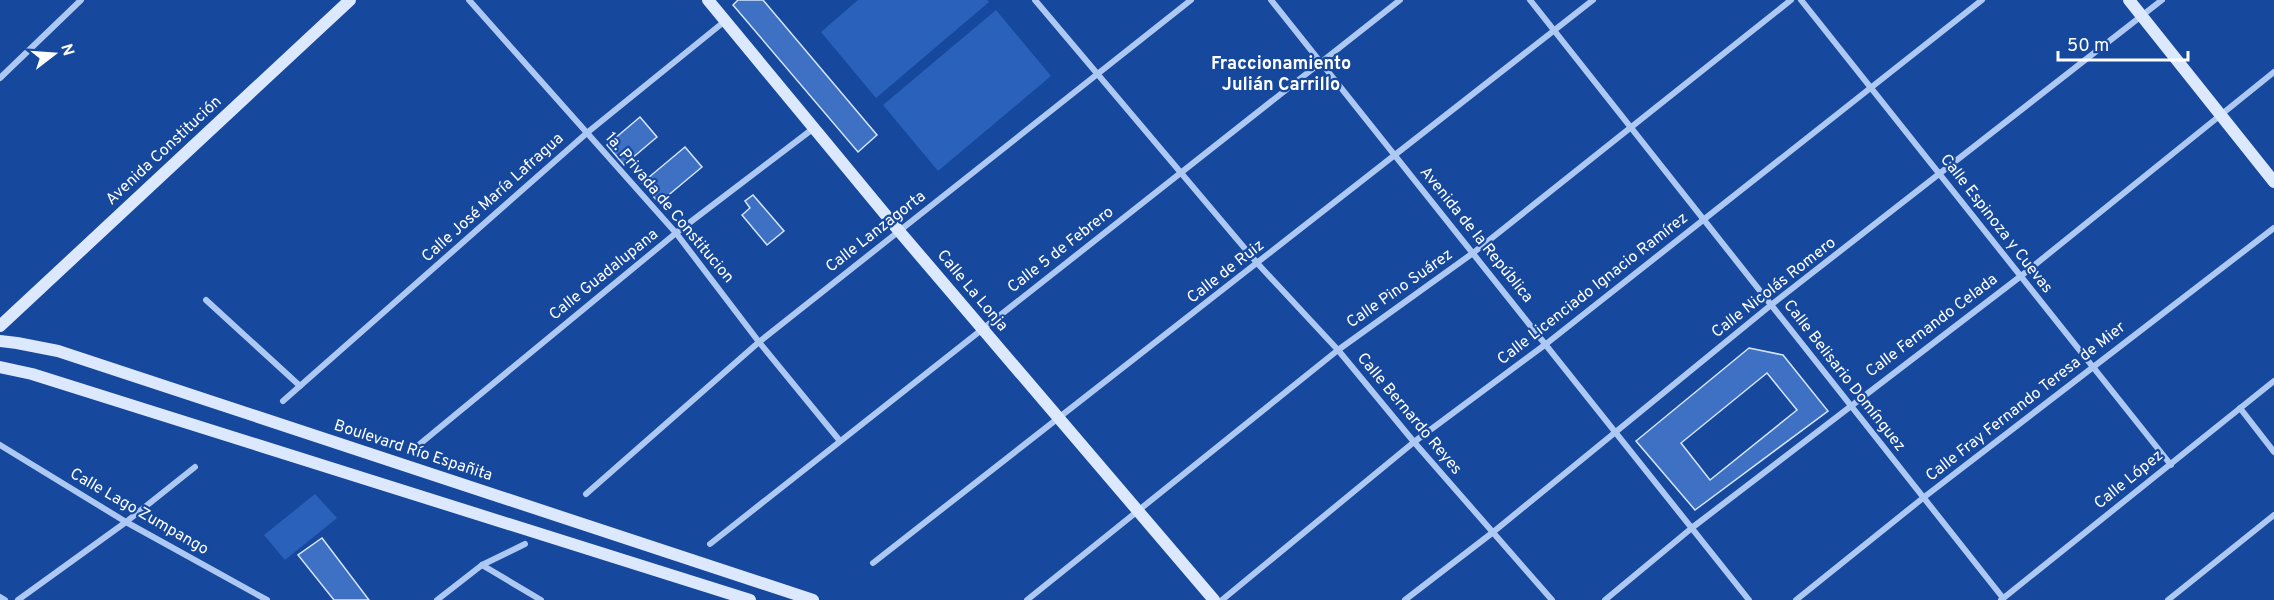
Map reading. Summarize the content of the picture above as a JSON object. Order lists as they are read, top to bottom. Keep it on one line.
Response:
{"streets":{"main road":["Avenida Constitución","Calle La Lonja","Boulevard Río Españita"],"street":["Calle José María Lafragua","1a. Privada de Constitucion","Calle Espinoza y Cuevas","Calle Lanzagorta","Avenida de la República","Calle 5 de Febrero","Calle de Ruiz","Calle Guadalupana","Calle Nicolás Romero","Calle Pino Suárez","Calle Licenciado Ignacio Ramírez","Calle Fernando Celada","Calle Belisario Domínguez","Calle Fray Fernando Teresa de Mier","Calle Bernardo Reyes","Calle López","Calle Lago Zumpango"]},"crossings":[["Calle José María Lafragua","1a. Privada de Constitucion"],["Calle José María Lafragua","Calle La Lonja"],["1a. Privada de Constitucion","Calle Lanzagorta"],["1a. Privada de Constitucion","Calle 5 de Febrero"],["1a. Privada de Constitucion","Calle Guadalupana"],["Calle Espinoza y Cuevas","Calle Nicolás Romero"],["Calle Espinoza y Cuevas","Calle Licenciado Ignacio Ramírez"],["Calle Espinoza y Cuevas","Calle Fernando Celada"],["Calle Espinoza y Cuevas","Calle Fray Fernando Teresa de Mier"],["Calle Espinoza y Cuevas","Calle López"],["Calle Lanzagorta","Calle La Lonja"],["Calle Lanzagorta","Calle Bernardo Reyes"],["Avenida de la República","Calle 5 de Febrero"],["Avenida de la República","Calle de Ruiz"],["Avenida de la República","Calle Nicolás Romero"],["Avenida de la República","Calle Pino Suárez"],["Avenida de la República","Calle Licenciado Ignacio Ramírez"],["Avenida de la República","Calle Fernando Celada"],["Calle 5 de Febrero","Calle La Lonja"],["Calle 5 de Febrero","Calle Bernardo Reyes"],["Calle de Ruiz","Calle La Lonja"],["Calle de Ruiz","Calle Belisario Domínguez"],["Calle de Ruiz","Calle Bernardo Reyes"],["Calle Guadalupana","Calle La Lonja"],["Calle Nicolás Romero","Calle Belisario Domínguez"],["Calle Nicolás Romero","Calle Bernardo Reyes"],["Calle Pino Suárez","Calle La Lonja"],["Calle Pino Suárez","Calle Belisario Domínguez"],["Calle Pino Suárez","Calle Bernardo Reyes"],["Calle Licenciado Ignacio Ramírez","Calle Belisario Domínguez"],["Calle Licenciado Ignacio Ramírez","Calle Bernardo Reyes"],["Calle Fernando Celada","Calle Belisario Domínguez"],["Calle Belisario Domínguez","Calle Fray Fernando Teresa de Mier"],["Calle Belisario Domínguez","Calle López"]],"districts":["Fraccionamiento Julián Carrillo"],"scale_bar":"50 m","north":"right"}
